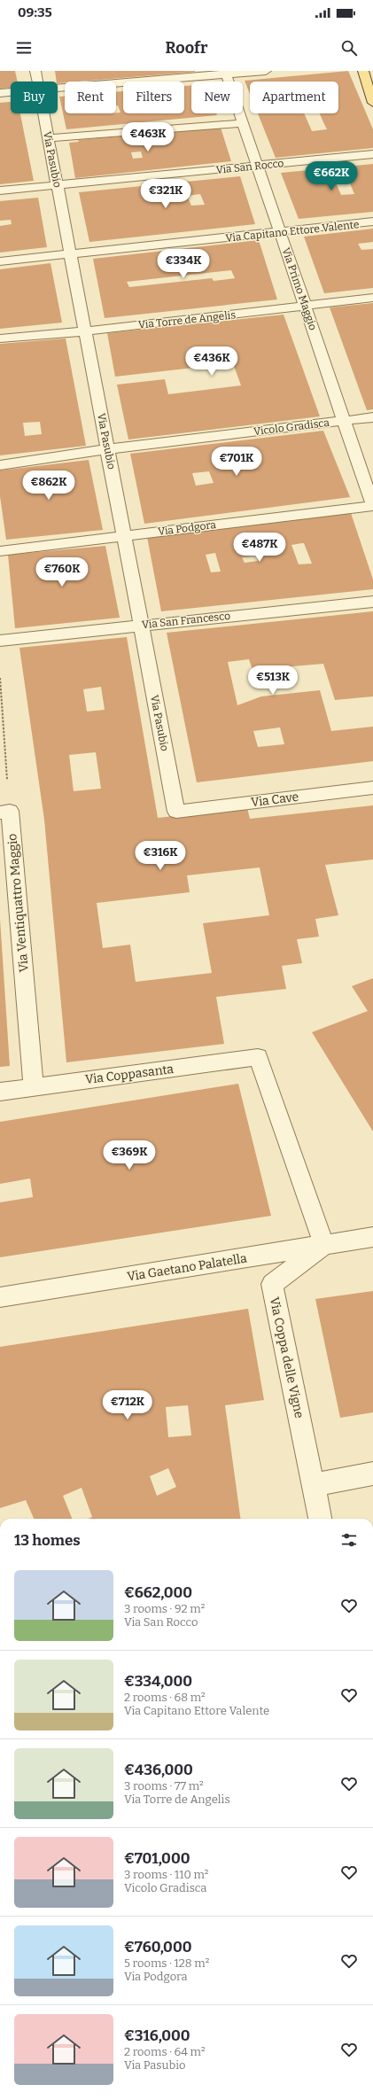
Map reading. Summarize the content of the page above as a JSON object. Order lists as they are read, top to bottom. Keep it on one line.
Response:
{"streets":{"street":["Via Pasubio","Via San Rocco","Via Capitano Ettore Valente","Via Primo Maggio","Via Torre de Angelis","Vicolo Gradisca","Via Podgora","Via San Francesco","Via Cave","Via Ventiquattro Maggio","Via Coppasanta","Via Gaetano Palatella","Via Coppa delle Vigne"]},"crossings":[["Via Pasubio","Via San Rocco"],["Via Pasubio","Via Capitano Ettore Valente"],["Via Pasubio","Via Torre de Angelis"],["Via Pasubio","Vicolo Gradisca"],["Via Pasubio","Via Podgora"],["Via Pasubio","Via San Francesco"],["Via Pasubio","Via Cave"],["Via San Rocco","Via Primo Maggio"],["Via Capitano Ettore Valente","Via Primo Maggio"],["Via Primo Maggio","Via Torre de Angelis"],["Via Primo Maggio","Vicolo Gradisca"],["Via Primo Maggio","Via Podgora"],["Via Ventiquattro Maggio","Via Coppasanta"],["Via Coppasanta","Via Gaetano Palatella"],["Via Coppasanta","Via Coppa delle Vigne"],["Via Gaetano Palatella","Via Coppa delle Vigne"]],"page":{"status":"09:35","header":"Roofr","chip":["Buy","Rent","Filters","New","Apartment"],"price":["€463K","€662K","€321K","€334K","€436K","€701K","€862K","€487K","€760K","€513K","€316K","€369K","€712K"],"heading":"13 homes","list":[{"name":"€662,000","note":"3 rooms · 92 m² · Via San Rocco"},{"name":"€334,000","note":"2 rooms · 68 m² · Via Capitano Ettore Valente"},{"name":"€436,000","note":"3 rooms · 77 m² · Via Torre de Angelis"},{"name":"€701,000","note":"3 rooms · 110 m² · Vicolo Gradisca"},{"name":"€760,000","note":"5 rooms · 128 m² · Via Podgora"},{"name":"€316,000","note":"2 rooms · 64 m² · Via Pasubio"}]}}
